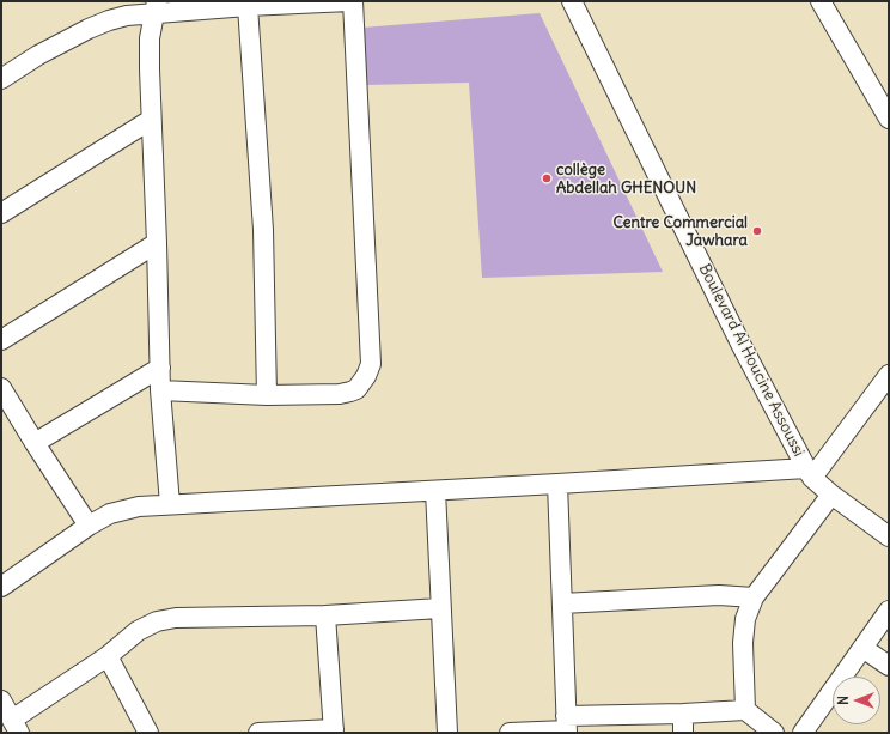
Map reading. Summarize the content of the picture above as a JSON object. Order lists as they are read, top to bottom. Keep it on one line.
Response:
{"streets":{"street":["Boulevard Al Houcine Assoussi"]},"places":["collège Abdellah GHENOUN","Centre Commercial Jawhara"],"north":"left"}
